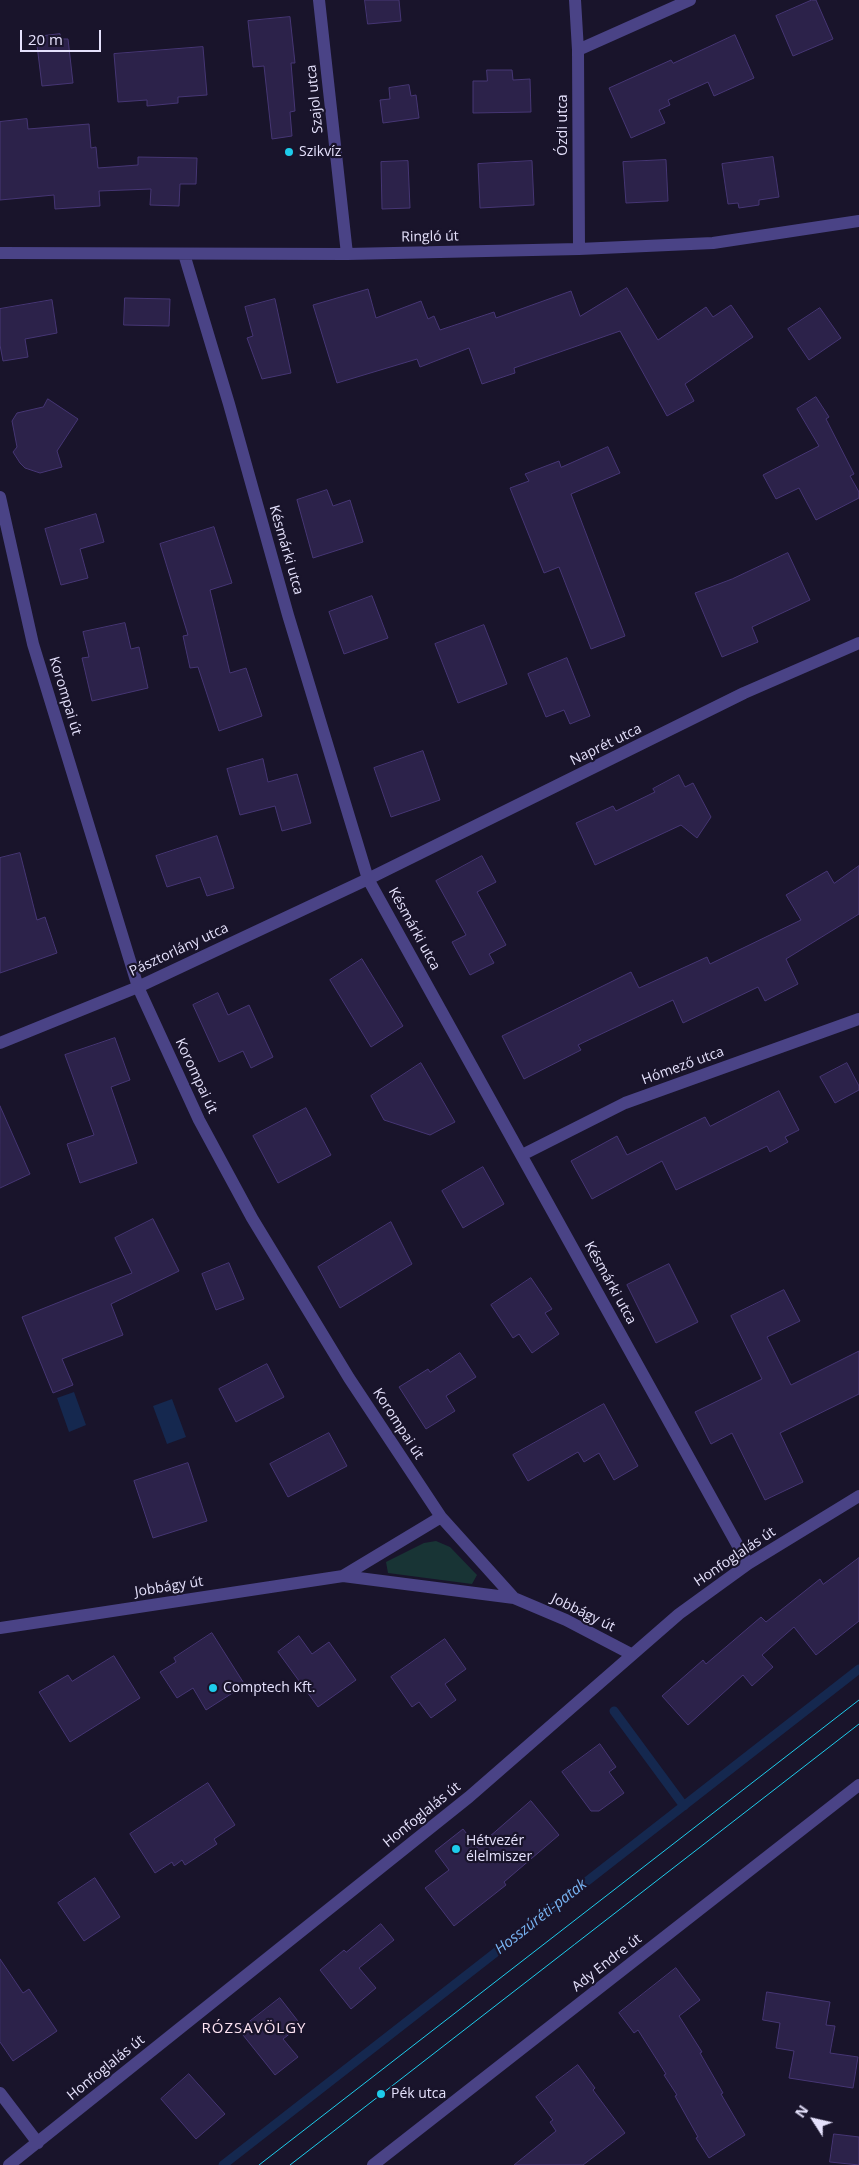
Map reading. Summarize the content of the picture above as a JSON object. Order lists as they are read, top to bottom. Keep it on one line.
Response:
{"streets":{"street":["Szajol utca","Ózdi utca","Ringló út","Késmárki utca","Korompai út","Naprét utca","Pásztorlány utca","Hómező utca","Honfoglalás út","Jobbágy út","Ady Endre út"]},"crossings":[["Szajol utca","Ringló út"],["Ózdi utca","Ringló út"],["Ringló út","Késmárki utca"],["Késmárki utca","Naprét utca"],["Késmárki utca","Pásztorlány utca"],["Késmárki utca","Hómező utca"],["Késmárki utca","Honfoglalás út"],["Korompai út","Pásztorlány utca"],["Korompai út","Jobbágy út"],["Naprét utca","Pásztorlány utca"],["Honfoglalás út","Jobbágy út"]],"districts":["RÓZSAVÖLGY"],"water":["Hosszúréti-patak"],"places":["Szikvíz","Comptech Kft.","Hétvezér élelmiszer","Pék utca"],"scale_bar":"20 m","north":"top left"}
